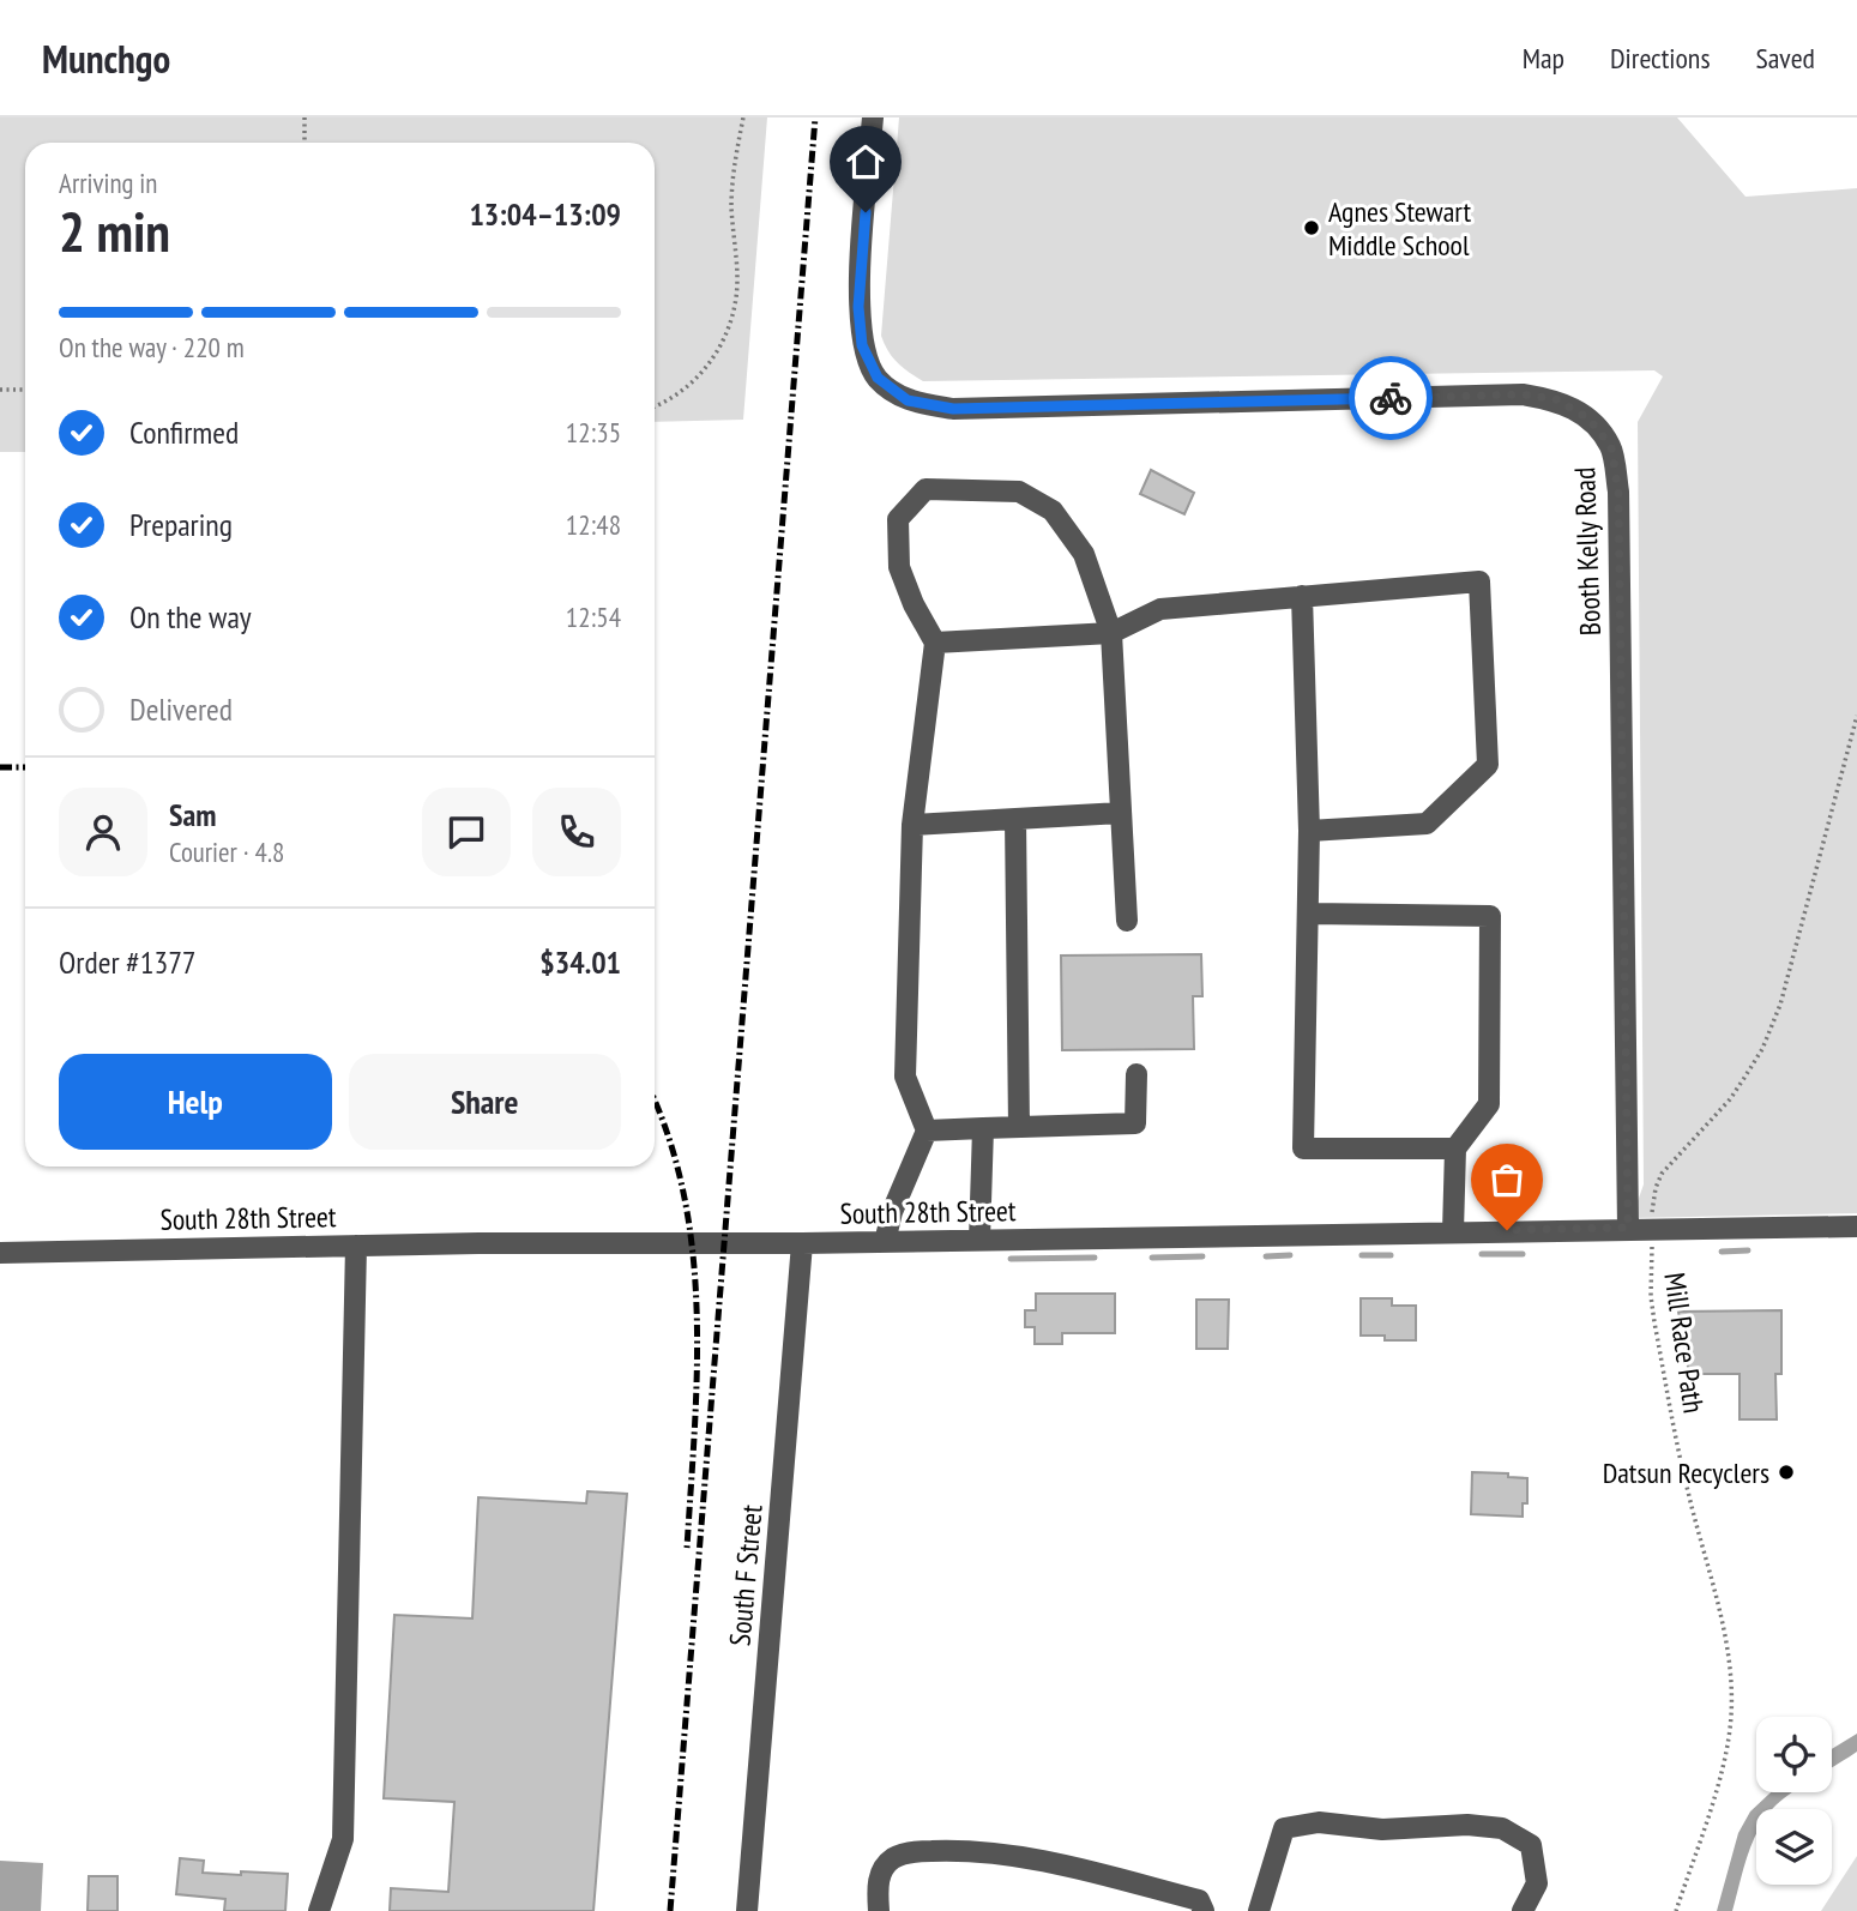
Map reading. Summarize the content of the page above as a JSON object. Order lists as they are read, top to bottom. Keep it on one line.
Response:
{"streets":{"street":["Booth Kelly Road","South 28th Street","South F Street"],"path":["Mill Race Path"]},"crossings":[["Booth Kelly Road","South 28th Street"],["South 28th Street","Mill Race Path"],["South 28th Street","South F Street"]],"places":["Agnes Stewart Middle School","Datsun Recyclers"],"page":{"header":"Munchgo","nav":["Map","Directions","Saved"],"heading":["2 min","Arriving in","13:04–13:09"],"panel":["Sam","Courier · 4.8","Order #1377","$34.01"],"bar":"On the way · 220 m","list":[["Confirmed","12:35"],["Preparing","12:48"],["On the way","12:54"],"Delivered"],"buttons":["Help","Share"]}}
